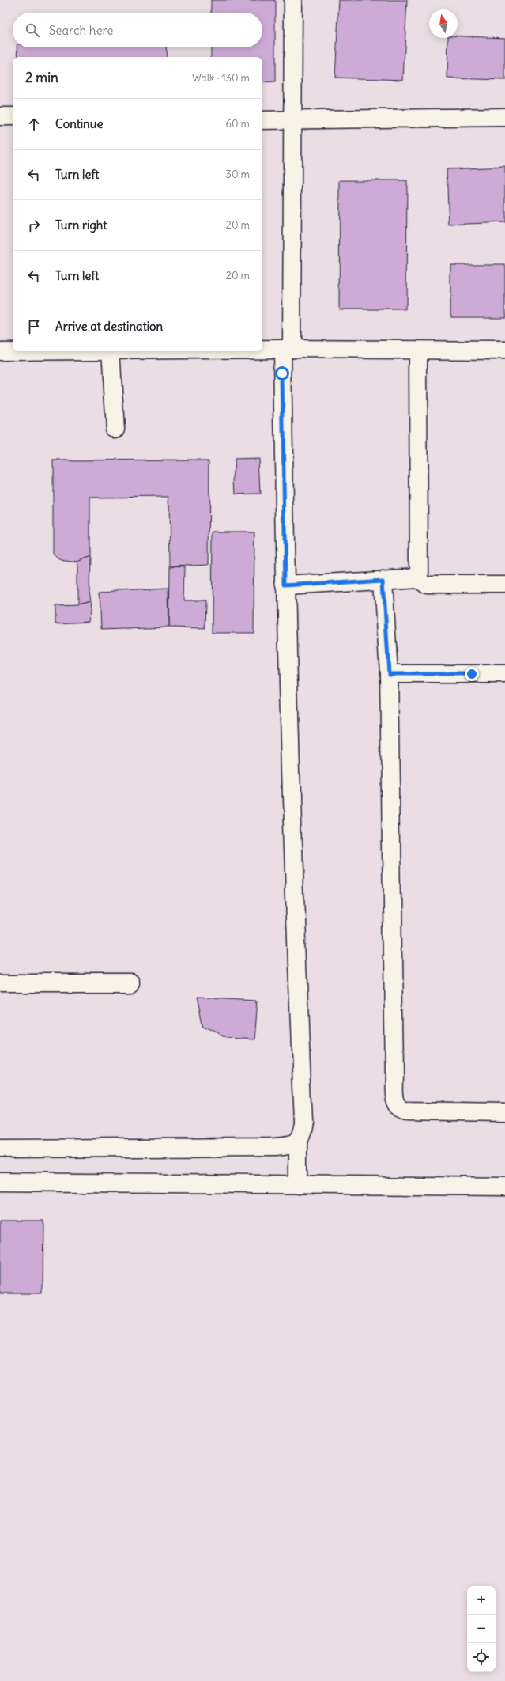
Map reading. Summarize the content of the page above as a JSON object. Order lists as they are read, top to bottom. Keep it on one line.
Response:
{"north":"top","page":{"search":"Search here","heading":["2 min","Walk · 130 m"],"list":[["Continue","60 m"],["Turn left","30 m"],["Turn right","20 m"],["Turn left","20 m"],"Arrive at destination"],"map_buttons":["+","−"]}}
